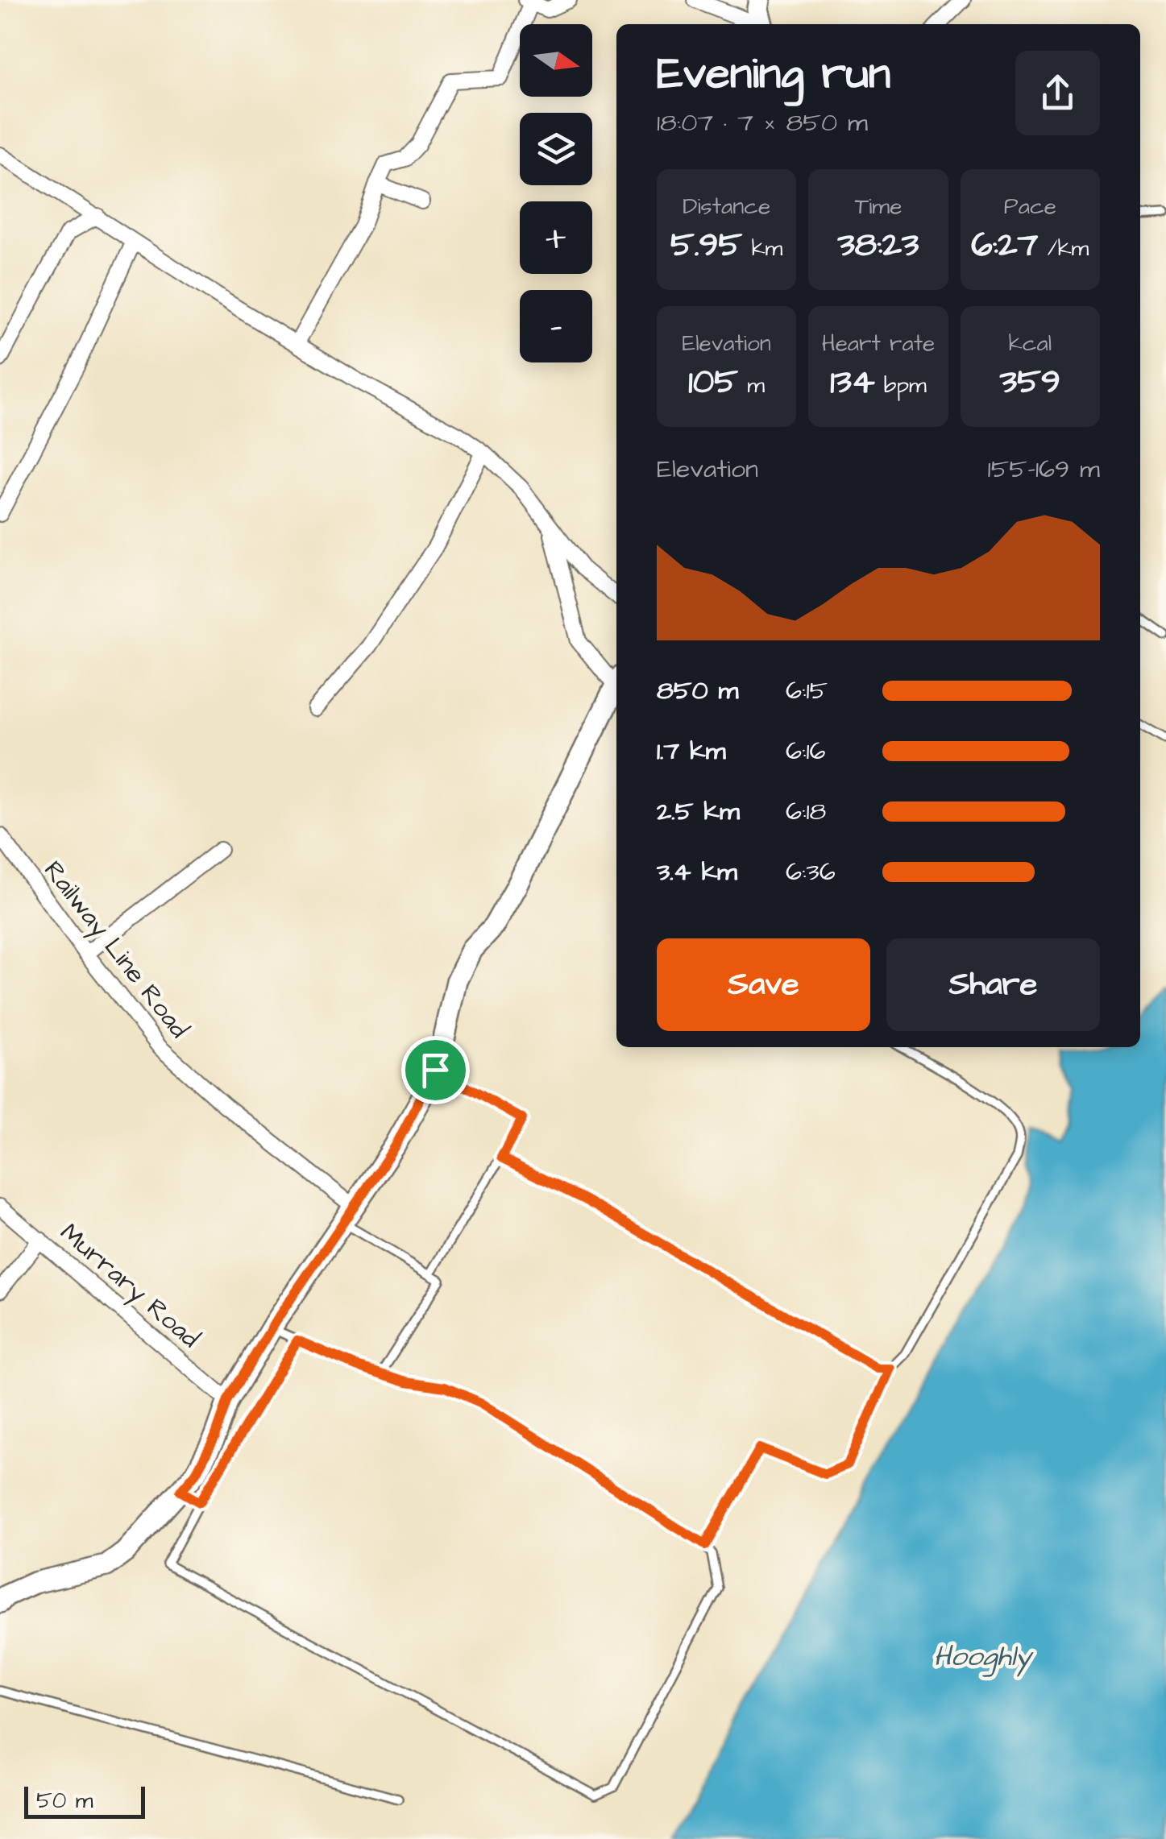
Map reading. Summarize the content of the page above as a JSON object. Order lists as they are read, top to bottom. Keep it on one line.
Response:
{"streets":{"street":["Railway Line Road","Murrary Road"]},"water":["Hooghly"],"scale_bar":"50 m","north":"right","page":{"map_buttons":["+","−"],"heading":["Evening run","18:07 · 7 × 850 m"],"stats":[["Distance","5.95 km"],["Time","38:23"],["Pace","6:27 /km"],["Elevation","105 m"],["Heart rate","134 bpm"],["kcal","359"]],"chart":["Elevation","155–169 m"],"list":[{"name":"850 m","note":"6:15"},{"name":"1.7 km","note":"6:16"},{"name":"2.5 km","note":"6:18"},{"name":"3.4 km","note":"6:36"}],"buttons":["Save","Share"],"scale":"50 m"}}
